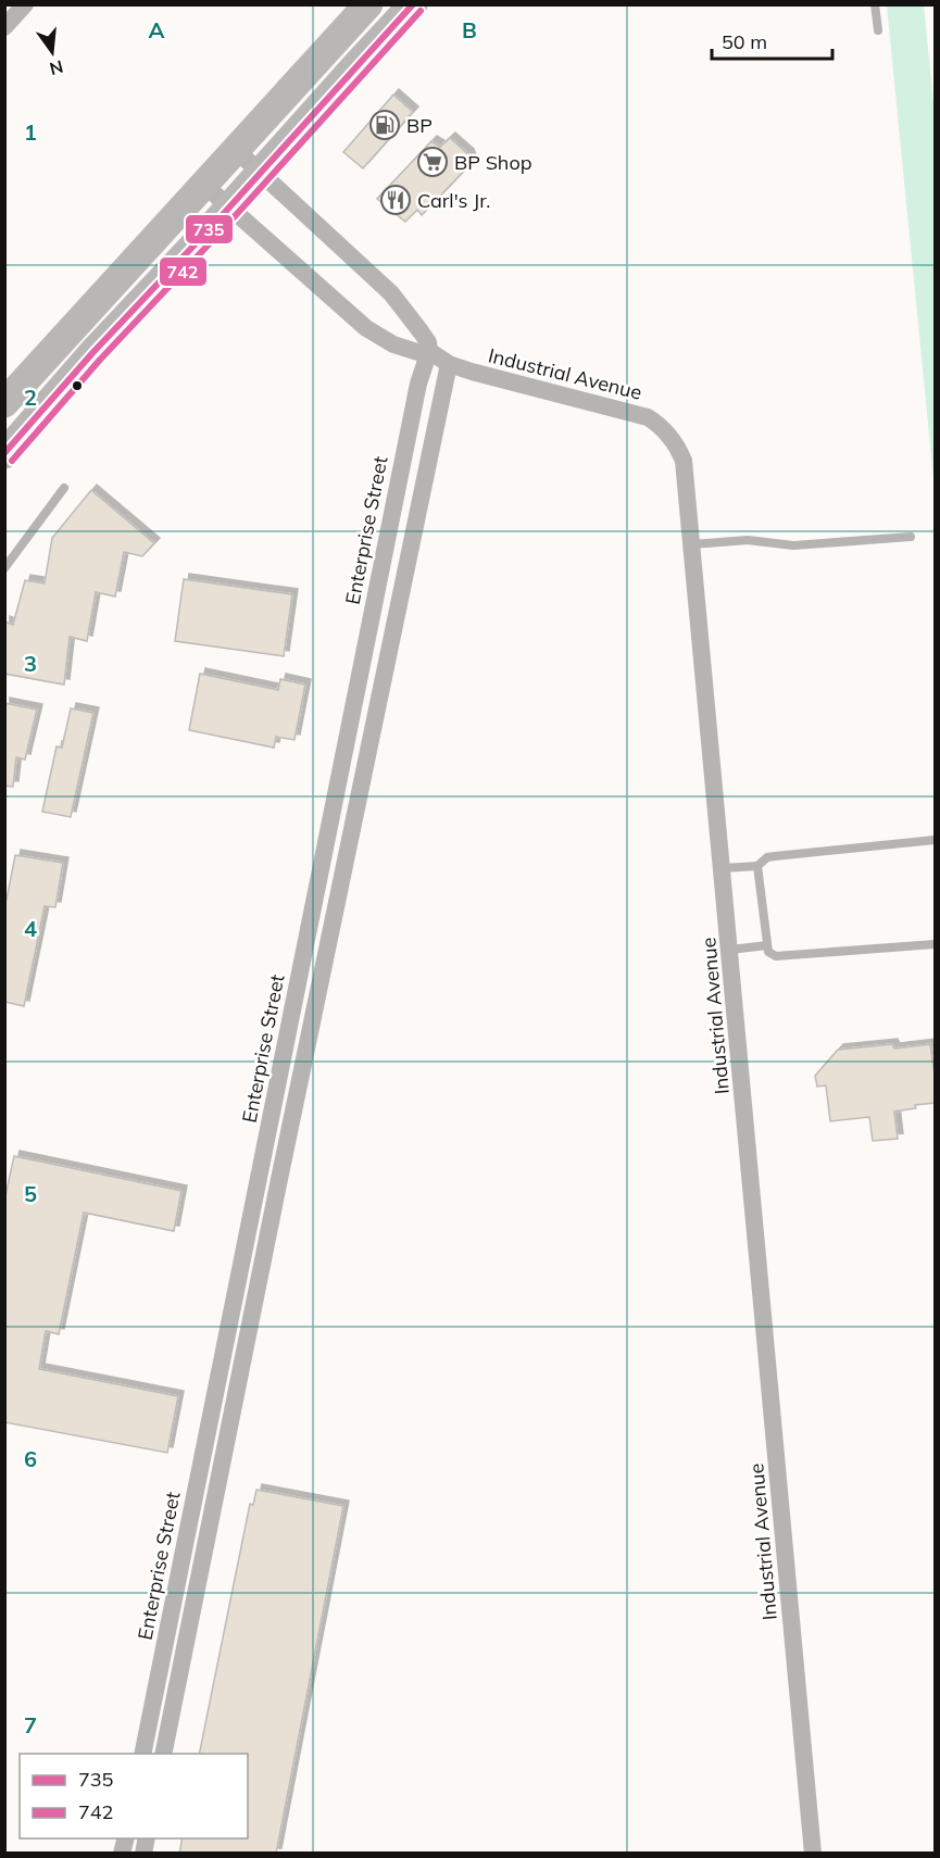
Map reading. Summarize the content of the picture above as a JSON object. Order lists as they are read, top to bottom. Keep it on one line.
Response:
{"streets":{"street":["Industrial Avenue","Enterprise Street"]},"crossings":[["Industrial Avenue","Enterprise Street"]],"places":{"fuel station":["BP"],"supermarket":["BP Shop"],"restaurant":["Carl's Jr."]},"lines":["transit line 735","transit line 742"],"legend":["735","742"],"scale_bar":"50 m","north":"bottom","grid":{"columns":["A","B"],"rows":["1","2","3","4","5","6","7"]}}
